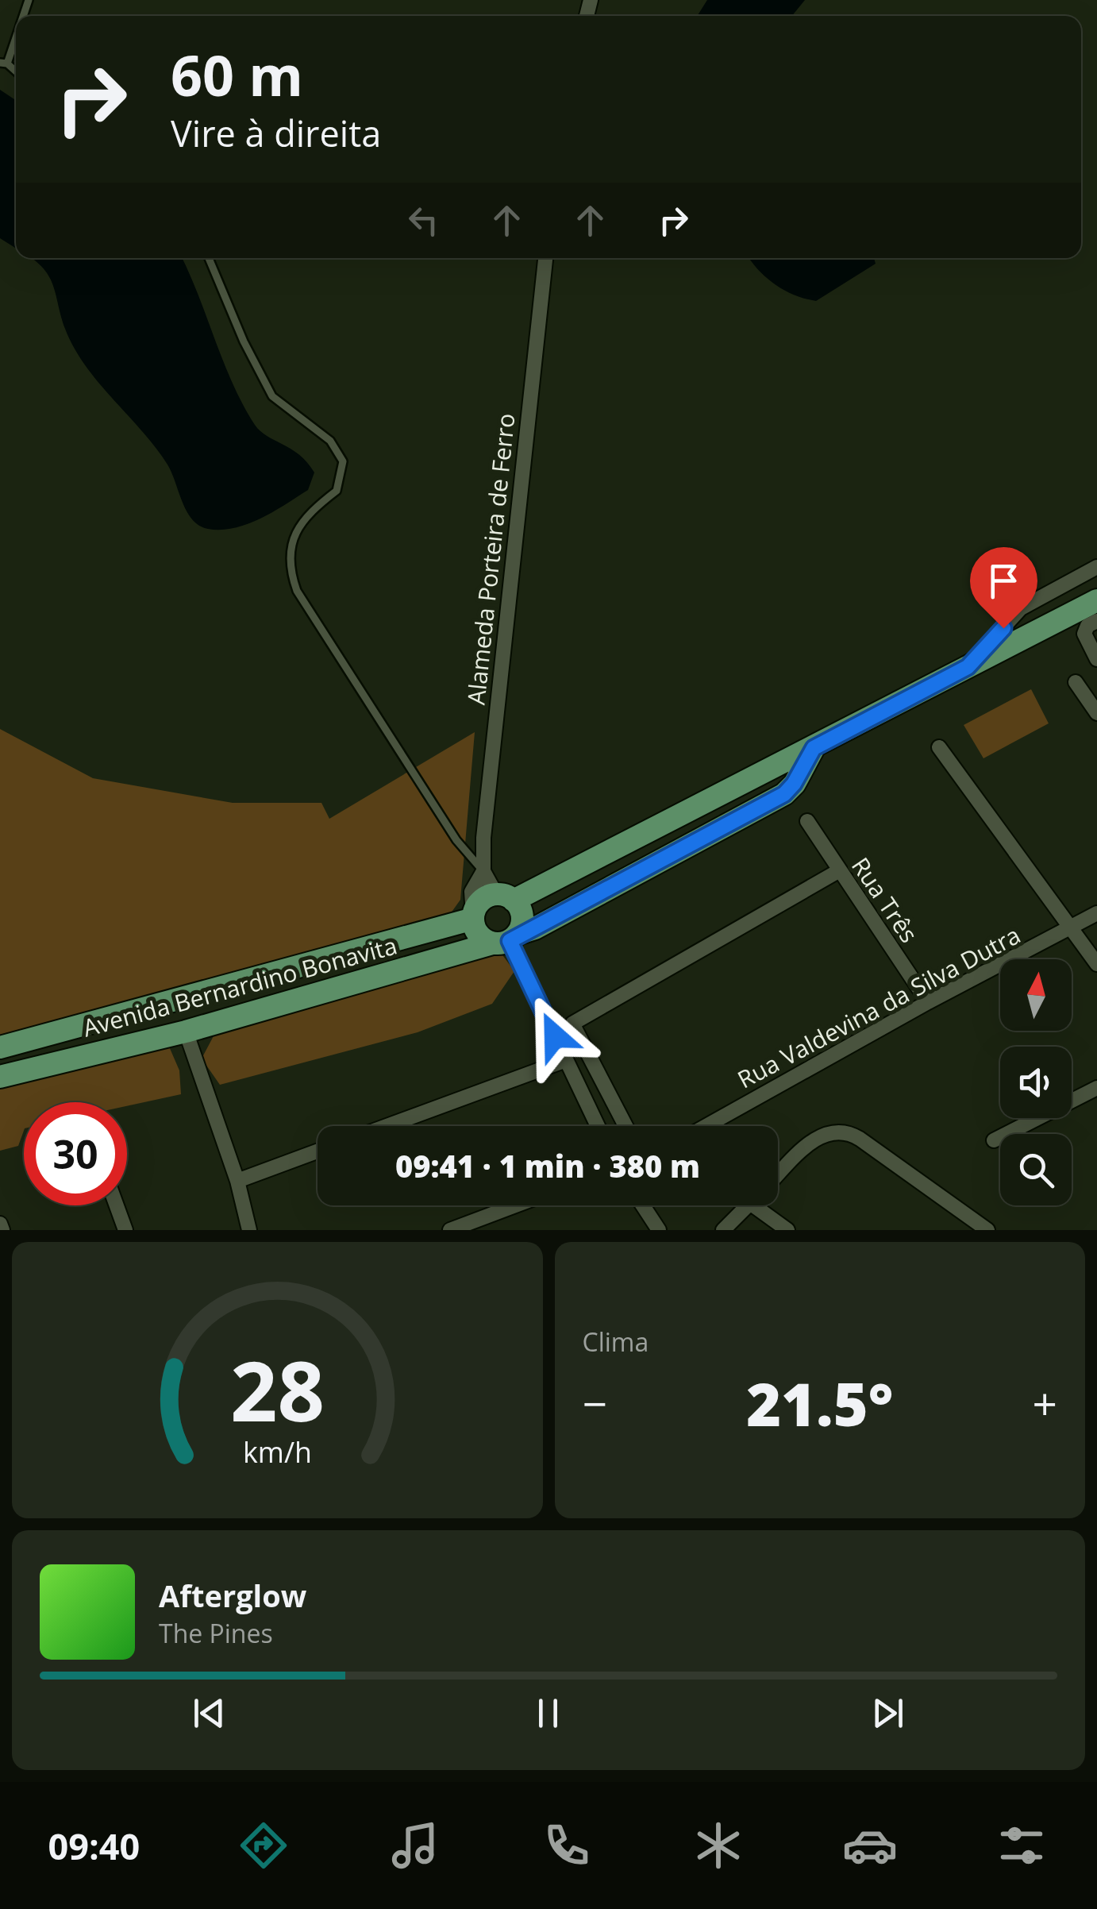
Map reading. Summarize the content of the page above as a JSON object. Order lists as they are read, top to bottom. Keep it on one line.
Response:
{"streets":{"main road":["Avenida Bernardino Bonavita"],"street":["Alameda Porteira de Ferro","Rua Três","Rua Valdevina da Silva Dutra"]},"crossings":[["Alameda Porteira de Ferro","Avenida Bernardino Bonavita"],["Rua Três","Rua Valdevina da Silva Dutra"]],"north":"top","page":{"turn":["60 m","Vire à direita"],"limit":"30","trip":"09:41 · 1 min · 380 m","tile":"Clima","heat":["−","21.5°","+"],"song":["Afterglow","The Pines"],"tabs":"09:40","gauge":["28","km/h"]}}
